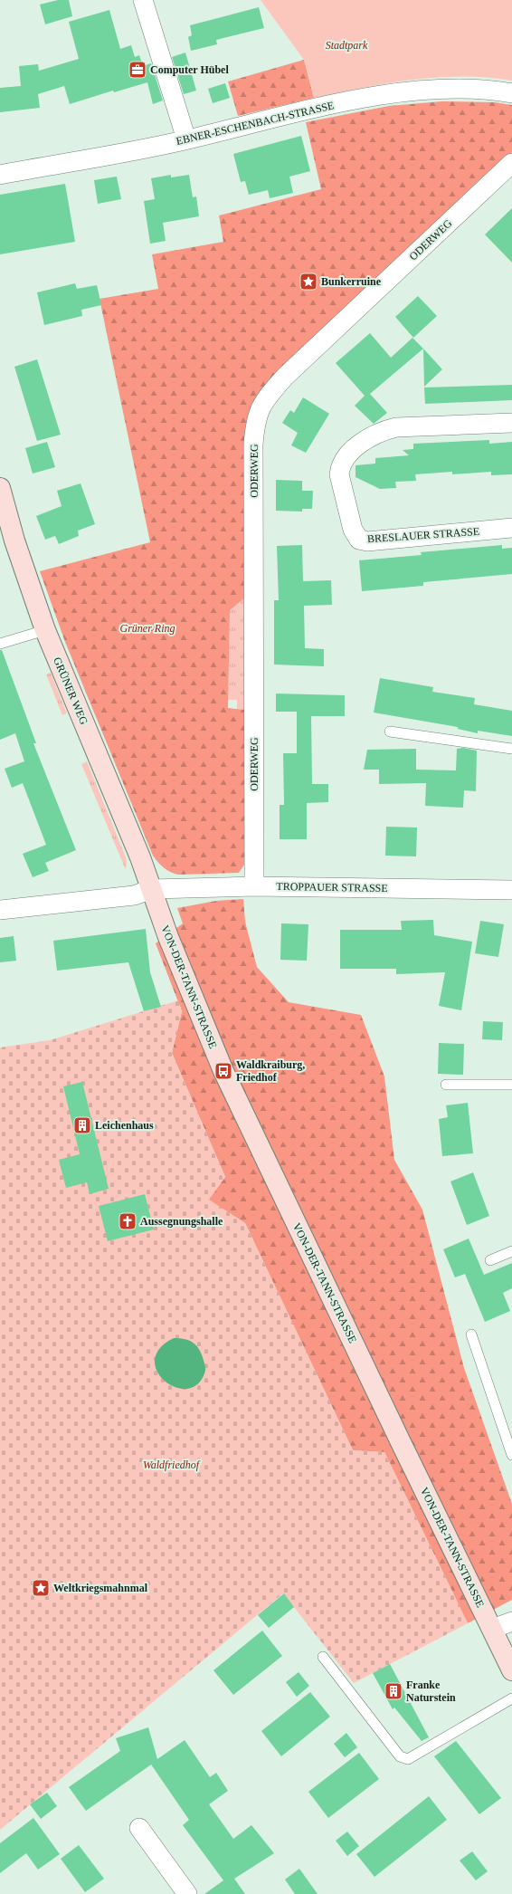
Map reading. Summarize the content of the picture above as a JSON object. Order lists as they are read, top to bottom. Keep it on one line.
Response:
{"streets":{"street":["EBNER-ESCHENBACH-STRASSE","ODERWEG","BRESLAUER STRASSE","GRÜNER WEG","TROPPAUER STRASSE","VON-DER-TANN-STRASSE"]},"crossings":[["ODERWEG","TROPPAUER STRASSE"],["GRÜNER WEG","TROPPAUER STRASSE"],["GRÜNER WEG","VON-DER-TANN-STRASSE"],["TROPPAUER STRASSE","VON-DER-TANN-STRASSE"]],"parks":["Stadtpark","Grüner Ring","Waldfriedhof"],"places":{"office":["Computer Hübel"],"place":["Bunkerruine","Weltkriegsmahnmal"],"bus stop":["Waldkraiburg, Friedhof"],"building":["Leichenhaus","Franke Naturstein"],"church":["Aussegnungshalle"]}}
